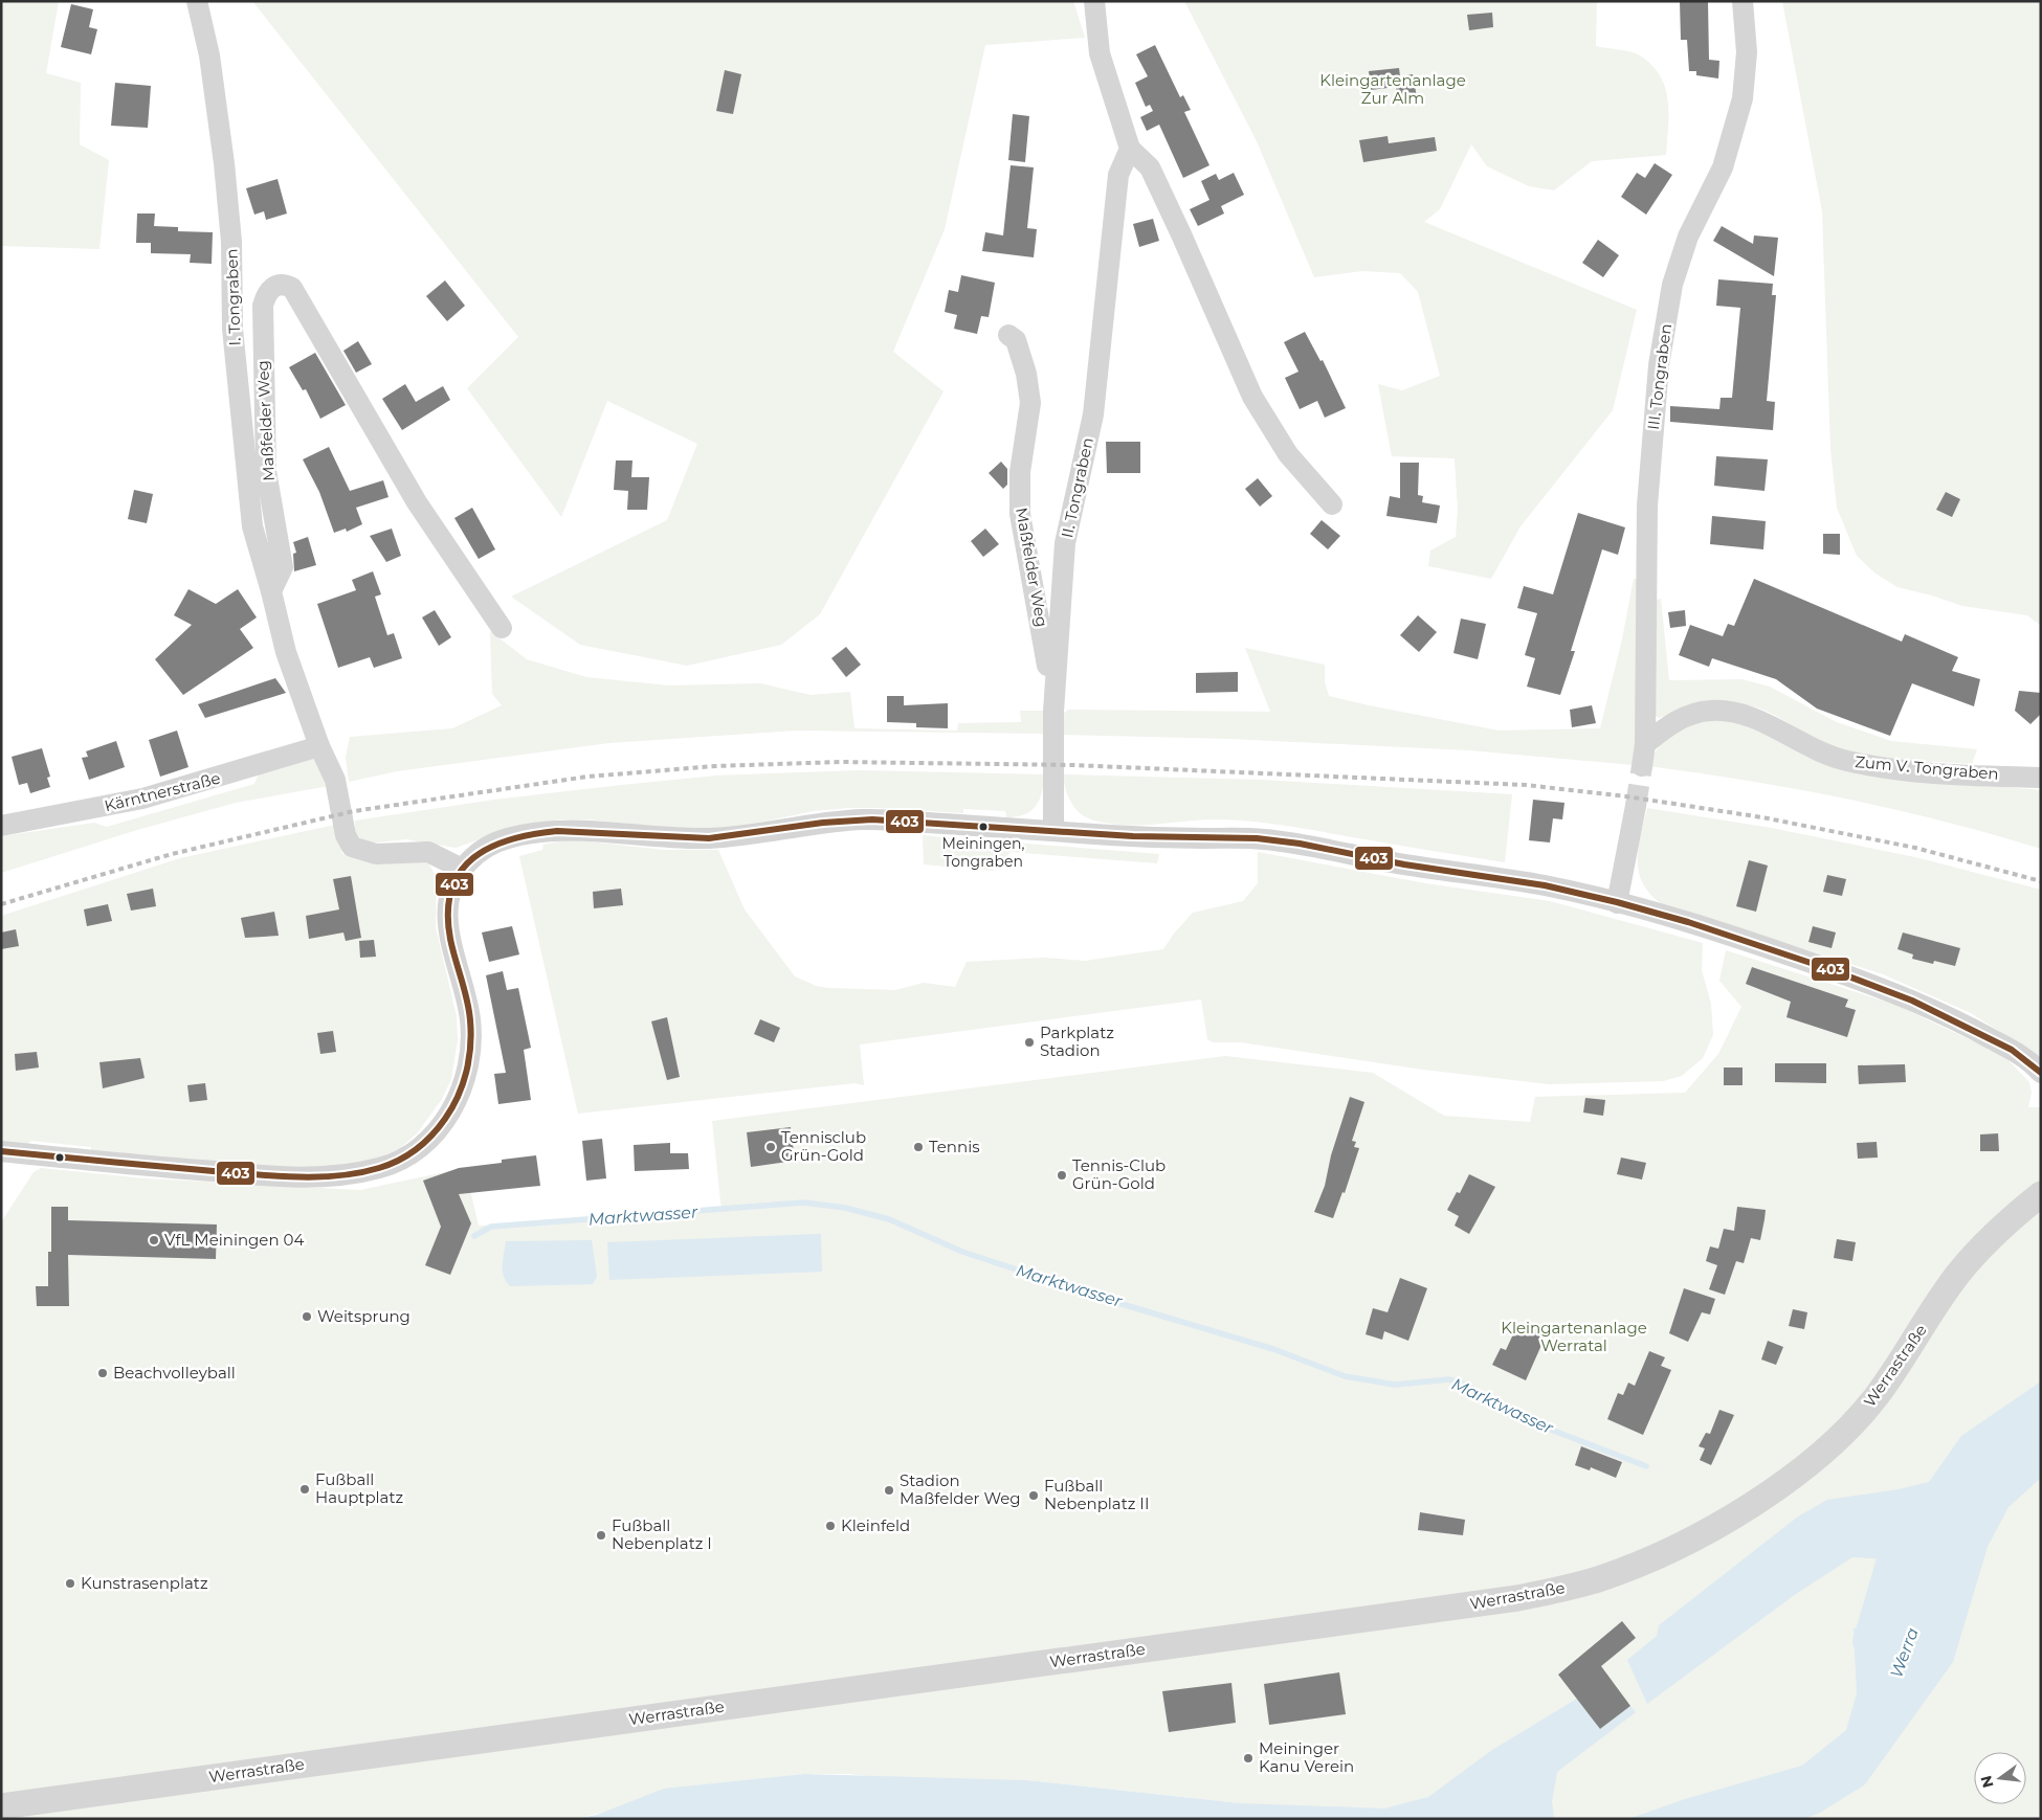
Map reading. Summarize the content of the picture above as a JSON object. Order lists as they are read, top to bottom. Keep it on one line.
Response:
{"streets":{"street":["I. Tongraben","III. Tongraben","Maßfelder Weg","II. Tongraben","Zum V. Tongraben","Kärntnerstraße","Werrastraße"]},"crossings":[["I. Tongraben","Maßfelder Weg"],["III. Tongraben","Zum V. Tongraben"],["Maßfelder Weg","II. Tongraben"]],"water":["Marktwasser","Werra"],"parks":["Kleingartenanlage Zur Alm","Kleingartenanlage Werratal"],"places":["Meiningen, Tongraben","Parkplatz Stadion","Tennisclub Grün-Gold","Tennis","Tennis-Club Grün-Gold","VfL Meiningen 04","Weitsprung","Beachvolleyball","Fußball Hauptplatz","Stadion Maßfelder Weg","Fußball Nebenplatz II","Kleinfeld","Fußball Nebenplatz I","Kunstrasenplatz","Meininger Kanu Verein"],"lines":["transit line 403"],"north":"left"}
